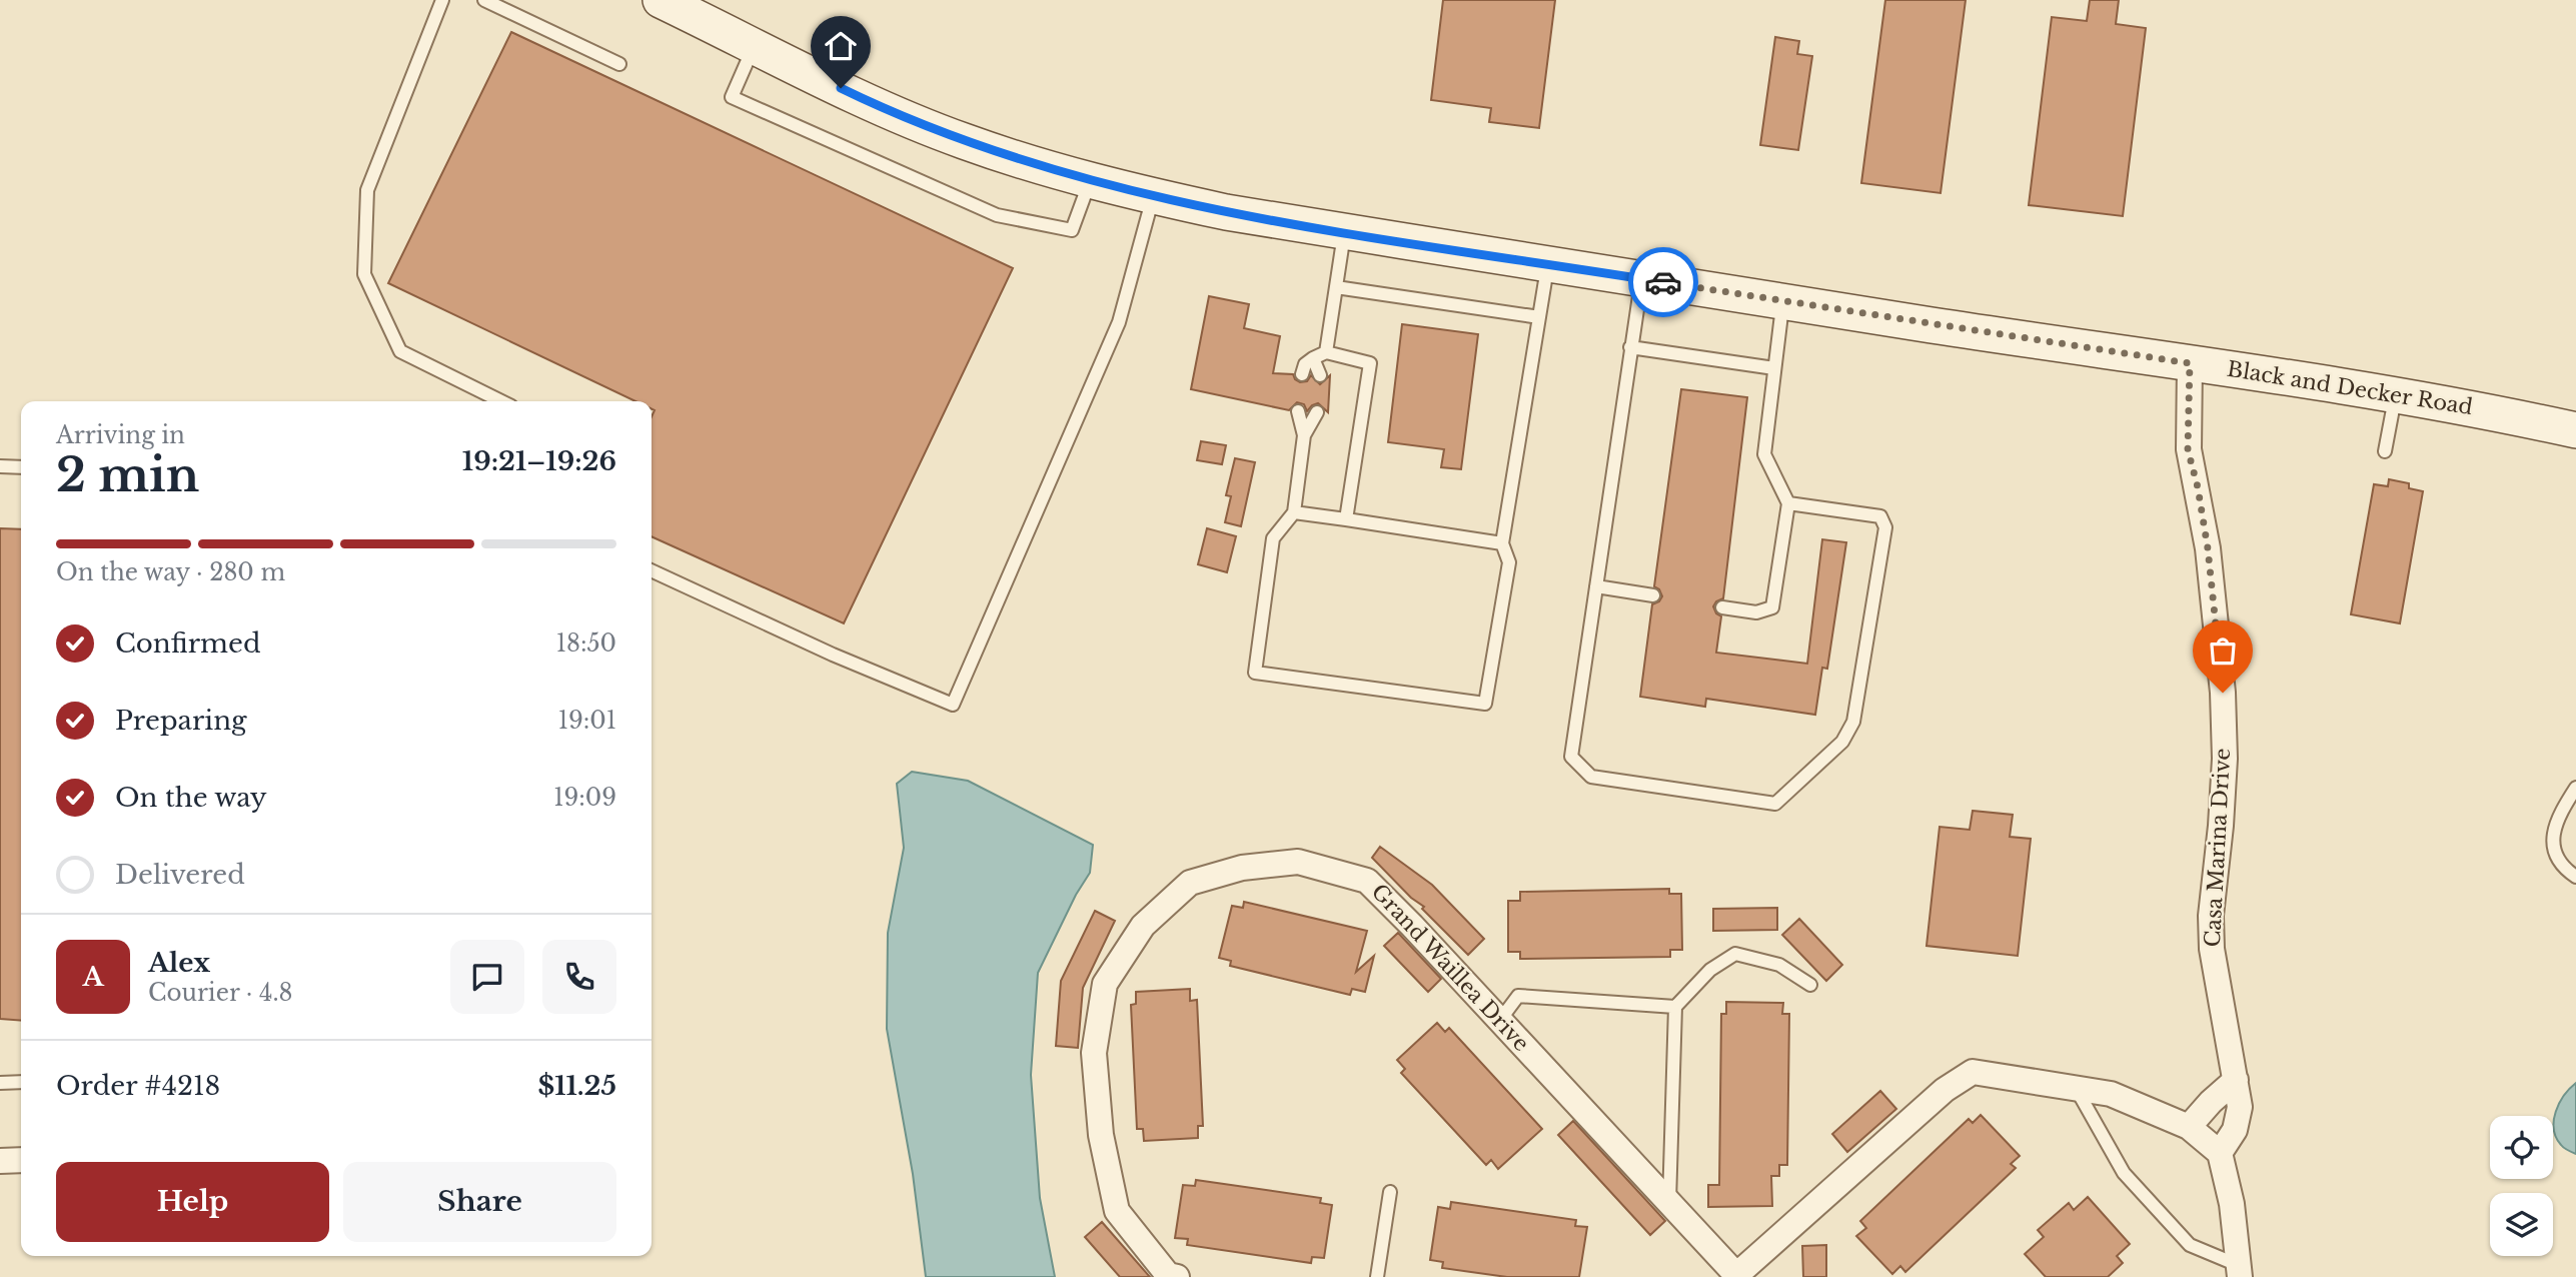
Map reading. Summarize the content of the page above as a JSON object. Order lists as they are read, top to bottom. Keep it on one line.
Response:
{"streets":{"main road":["Black and Decker Road"],"street":["Casa Marina Drive","Grand Waillea Drive"]},"crossings":[["Black and Decker Road","Casa Marina Drive"],["Casa Marina Drive","Grand Waillea Drive"]],"page":{"heading":["2 min","Arriving in","19:21–19:26"],"panel":["Alex","Courier · 4.8","Order #4218","$11.25"],"bar":"On the way · 280 m","list":[["Confirmed","18:50"],["Preparing","19:01"],["On the way","19:09"],"Delivered"],"round":"A","buttons":["Help","Share"]}}
